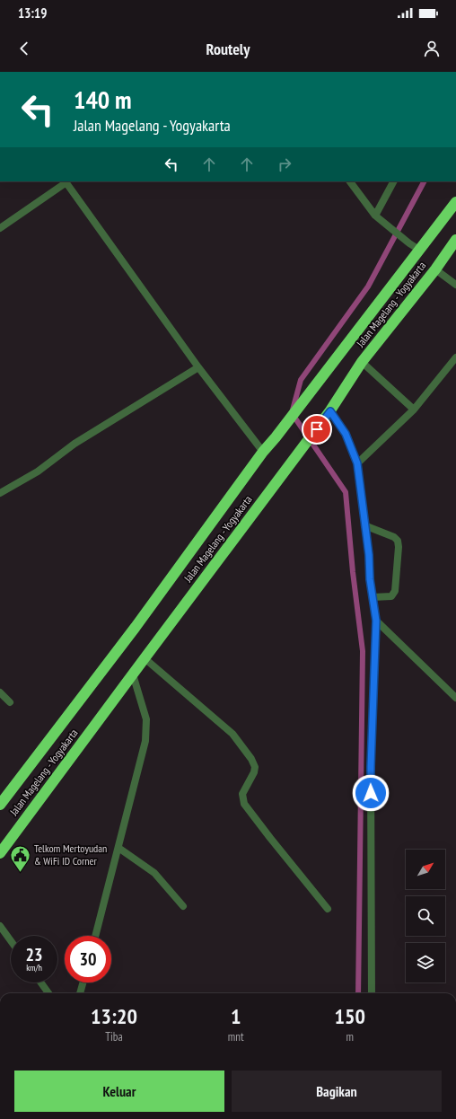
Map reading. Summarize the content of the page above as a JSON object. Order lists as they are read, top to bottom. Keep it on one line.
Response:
{"streets":{"highway":["Jalan Magelang - Yogyakarta"]},"places":{"public building":["Telkom Mertoyudan & WiFi ID Corner"]},"north":"top right","page":{"status":"13:19","header":"Routely","turn":["140 m","Jalan Magelang - Yogyakarta"],"speed":"23 km/h","limit":"30","eta":["13:20","Tiba","1","mnt","150","m"],"buttons":["Keluar","Bagikan"]}}
